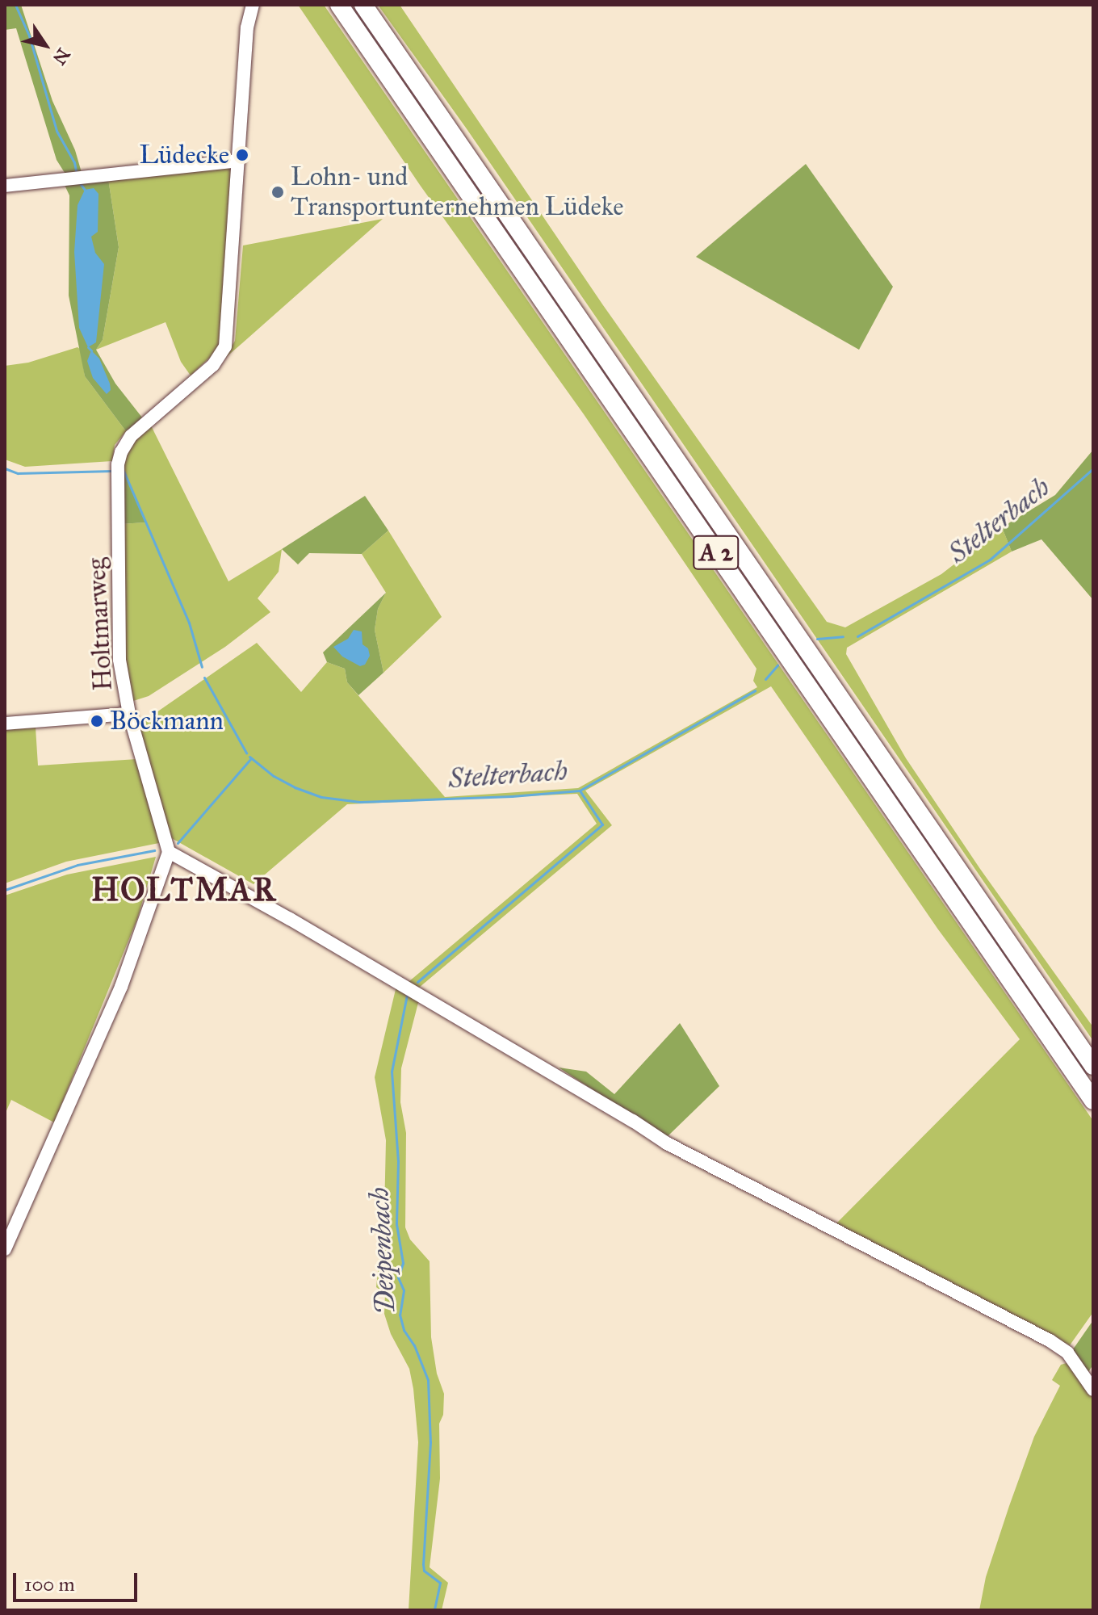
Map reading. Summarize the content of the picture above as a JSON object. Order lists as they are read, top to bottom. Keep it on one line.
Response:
{"streets":{"highway":["A 2"],"street":["Holtmarweg"]},"districts":["HOLTMAR"],"water":["Stelterbach","Deipenbach"],"places":["Lüdecke","Lohn- und Transportunternehmen Lüdeke","Böckmann"],"scale_bar":"100 m","north":"bottom right"}
